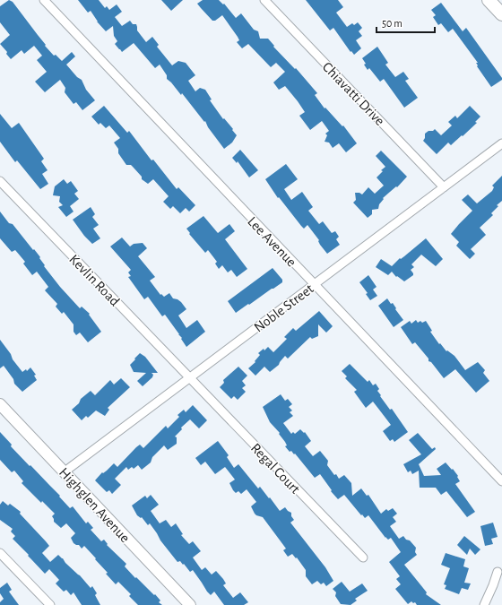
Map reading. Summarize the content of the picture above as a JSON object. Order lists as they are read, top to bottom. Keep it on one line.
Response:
{"streets":{"street":["Chiavatti Drive","Lee Avenue","Kevlin Road","Noble Street","Regal Court","Highglen Avenue"]},"crossings":[["Chiavatti Drive","Noble Street"],["Lee Avenue","Noble Street"],["Kevlin Road","Noble Street"],["Kevlin Road","Regal Court"],["Noble Street","Regal Court"],["Noble Street","Highglen Avenue"]],"scale_bar":"50 m"}
